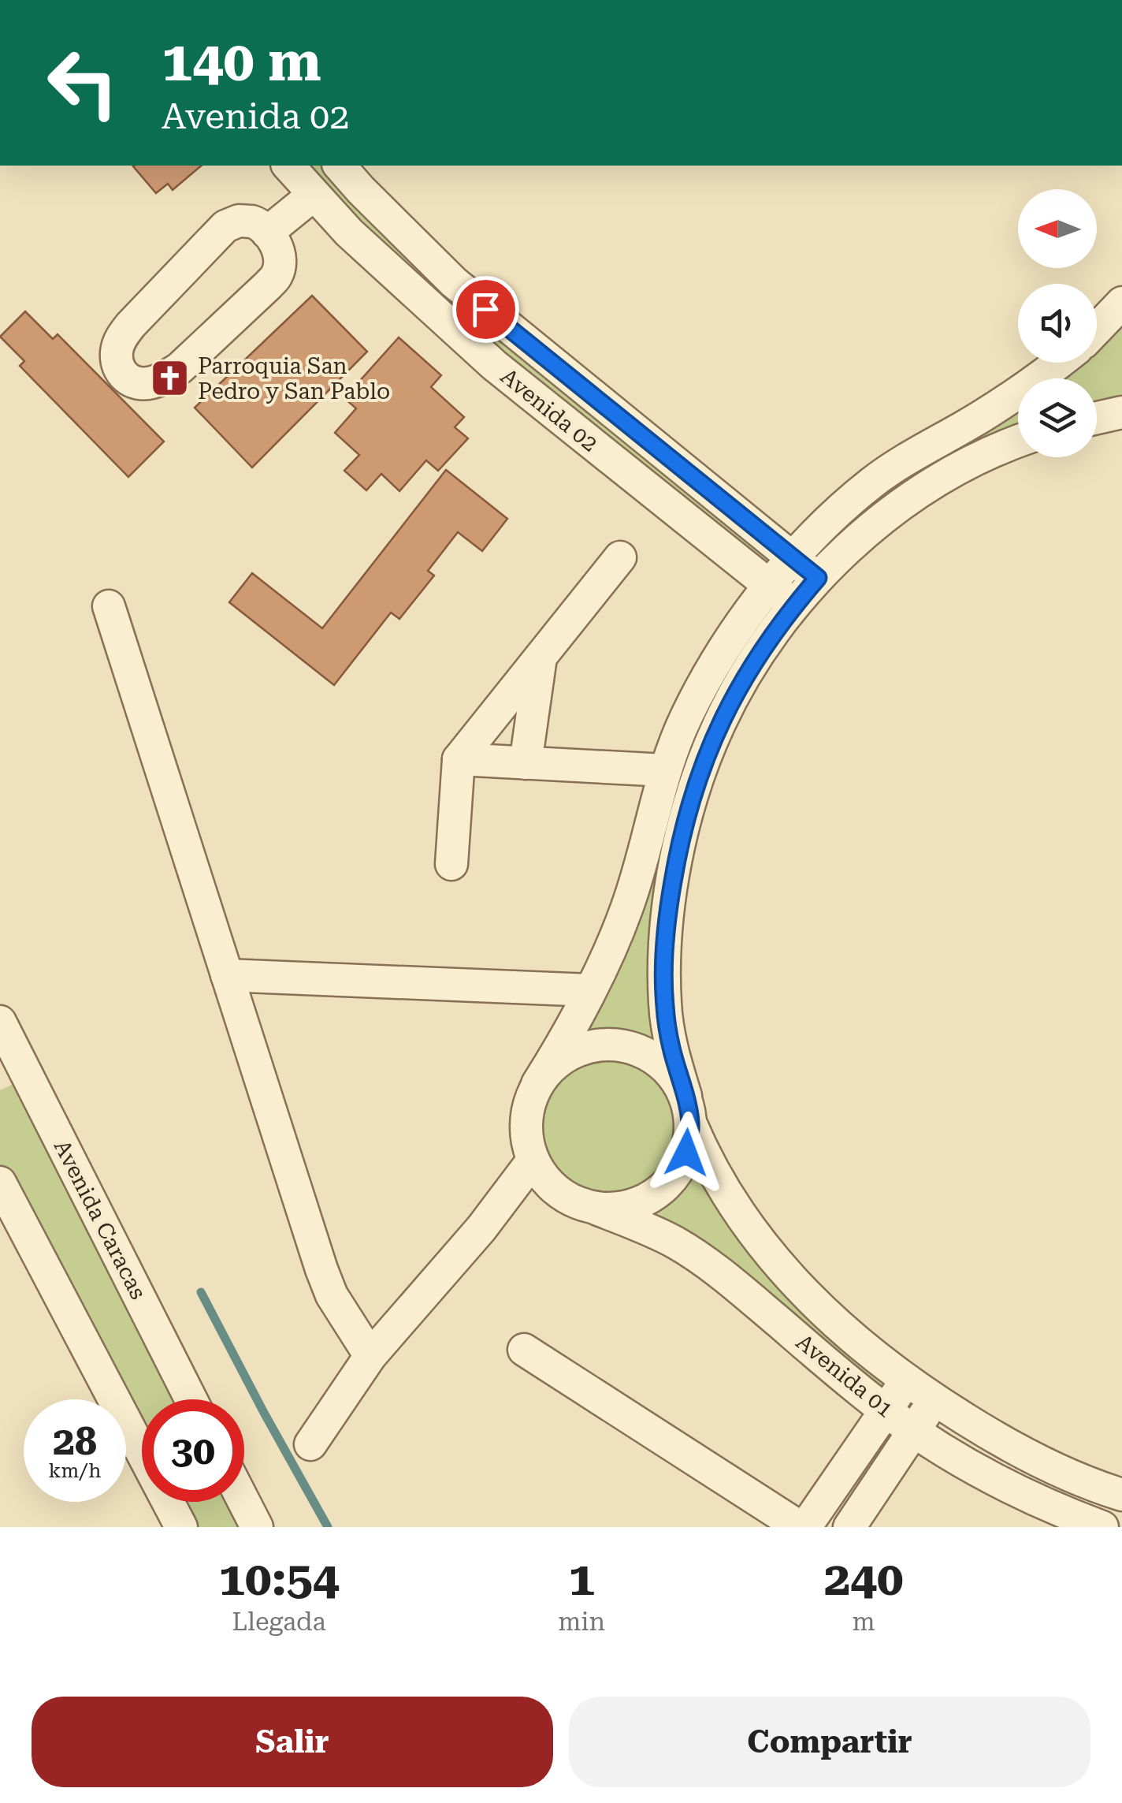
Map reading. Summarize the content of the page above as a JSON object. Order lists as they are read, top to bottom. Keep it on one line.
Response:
{"streets":{"street":["Avenida 02","Avenida Caracas","Avenida 01"]},"places":{"church":["Parroquia San Pedro y San Pablo"]},"north":"left","page":{"turn":["140 m","Avenida 02"],"speed":"28 km/h","limit":"30","eta":["10:54","Llegada","1","min","240","m"],"buttons":["Salir","Compartir"]}}
